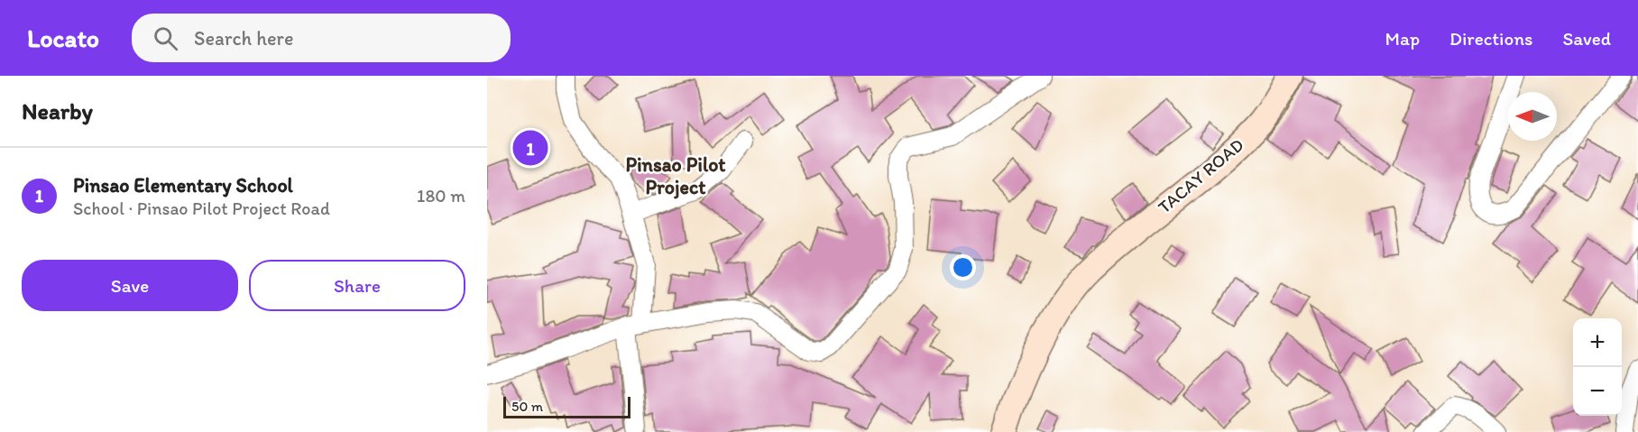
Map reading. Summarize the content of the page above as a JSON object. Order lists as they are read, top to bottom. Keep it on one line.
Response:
{"streets":{"main road":["TACAY ROAD"]},"districts":["Pinsao Pilot Project"],"scale_bar":"50 m","north":"left","page":{"header":"Locato","search":"Search here","nav":["Map","Directions","Saved"],"heading":"Nearby","pins":"1","list":[{"mark":"1","name":"Pinsao Elementary School","note":"School · Pinsao Pilot Project Road","value":"180 m"}],"buttons":["Save","Share"],"map_buttons":["+","−"],"scale":"50 m"}}
